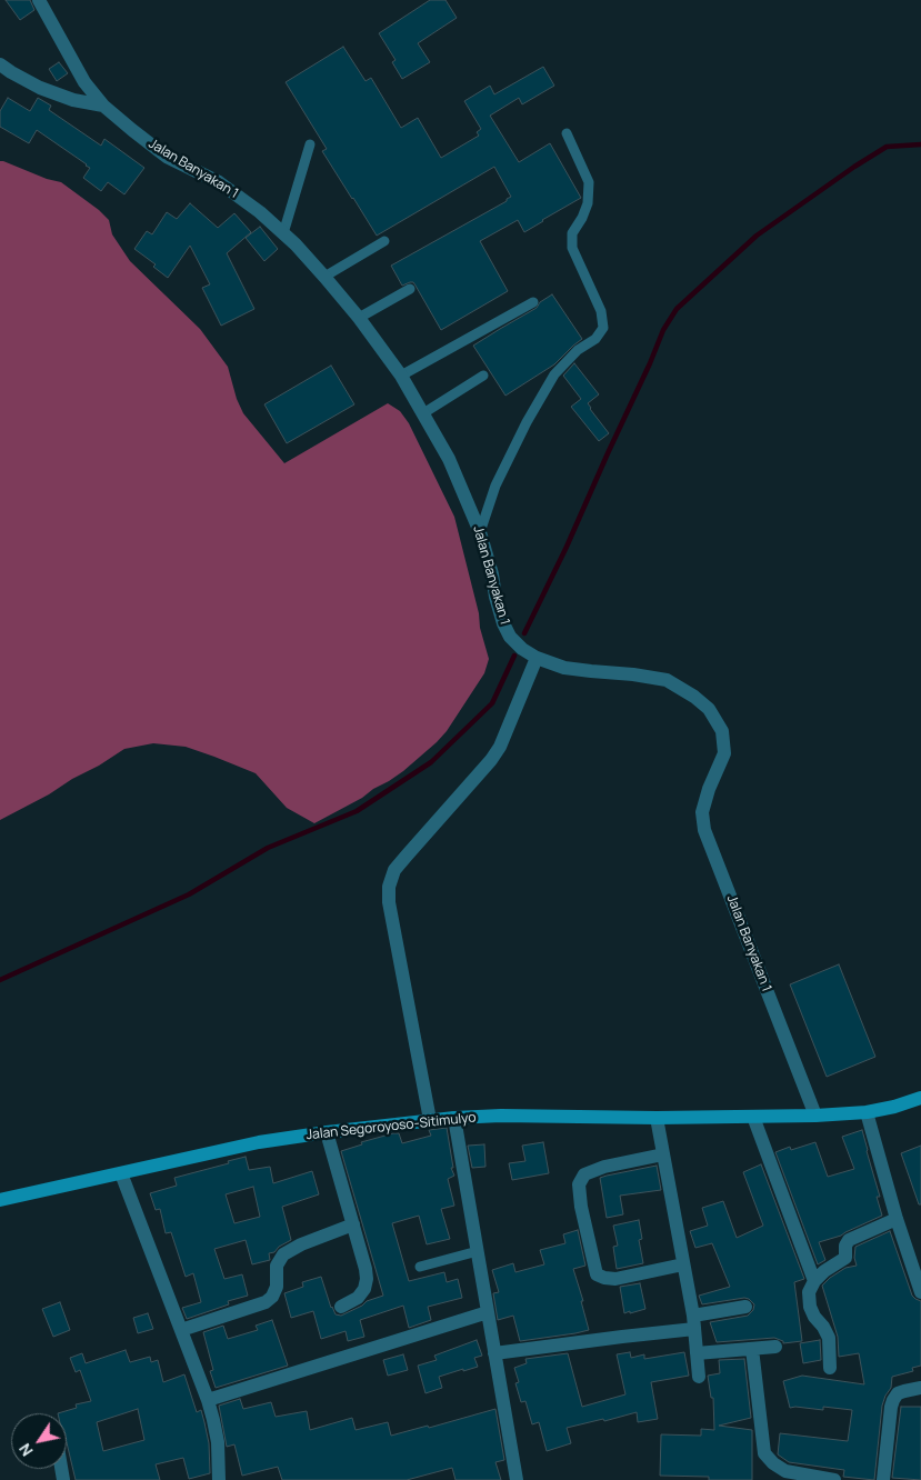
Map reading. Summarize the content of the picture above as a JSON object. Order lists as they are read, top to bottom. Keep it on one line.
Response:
{"streets":{"main road":["Jalan Segoroyoso-Sitimulyo"],"street":["Jalan Banyakan 1"]},"crossings":[["Jalan Banyakan 1","Jalan Segoroyoso-Sitimulyo"]],"north":"bottom left"}
